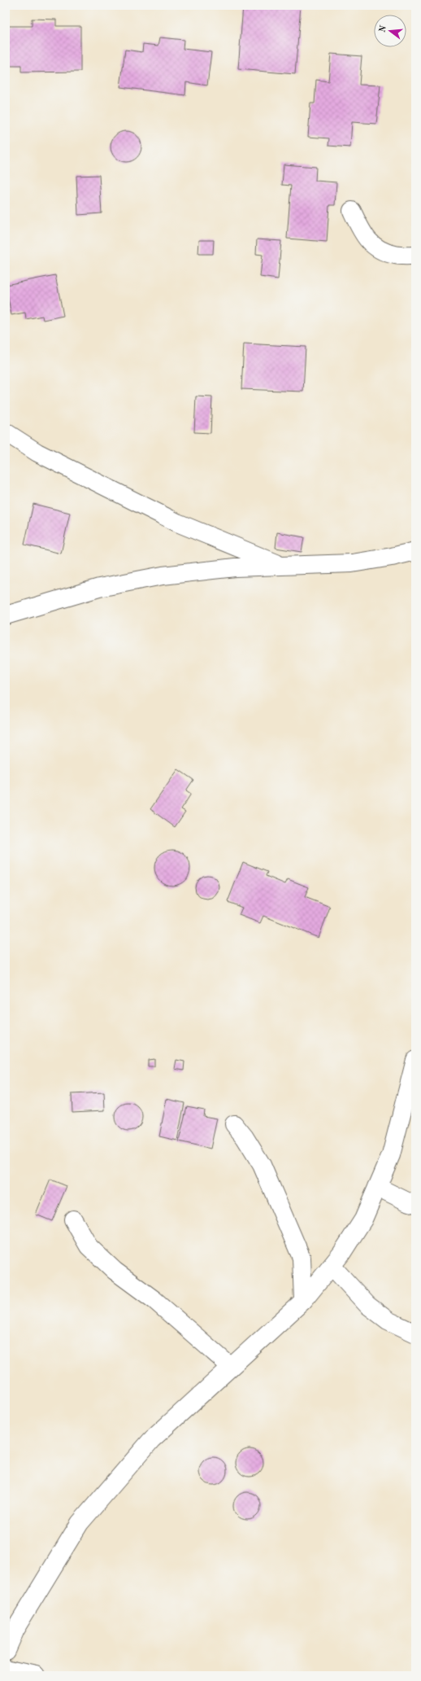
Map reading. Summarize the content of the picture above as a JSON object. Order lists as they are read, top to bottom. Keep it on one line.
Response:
{"north":"left"}
